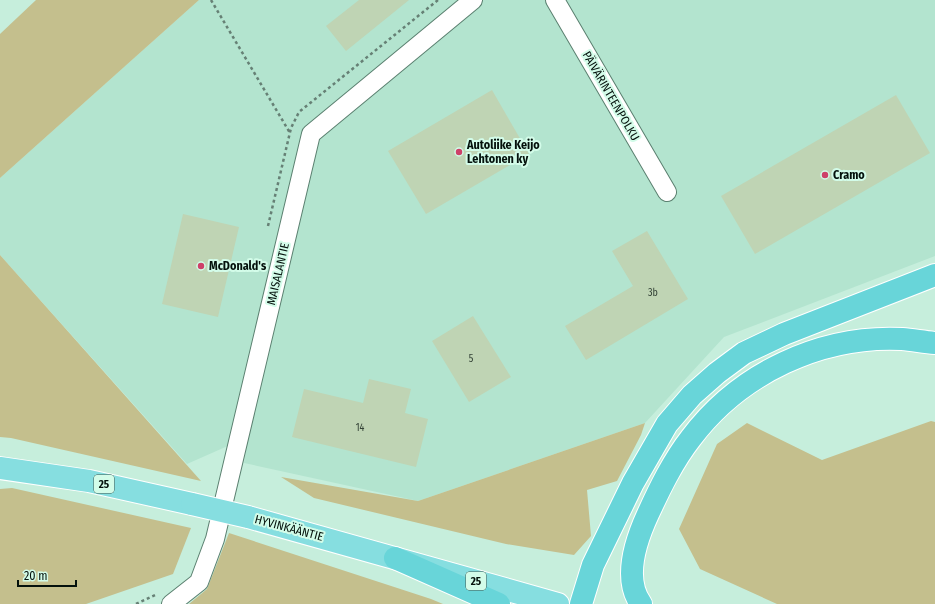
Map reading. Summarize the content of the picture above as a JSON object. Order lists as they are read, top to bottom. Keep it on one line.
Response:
{"streets":{"highway":["25","HYVINKÄÄNTIE"],"street":["PÄIVÄRINTEENPOLKU","MAISALANTIE"]},"places":["Autoliike Keijo Lehtonen ky","Cramo","McDonald's"],"house_numbers":["3b","5","14"],"scale_bar":"20 m"}
